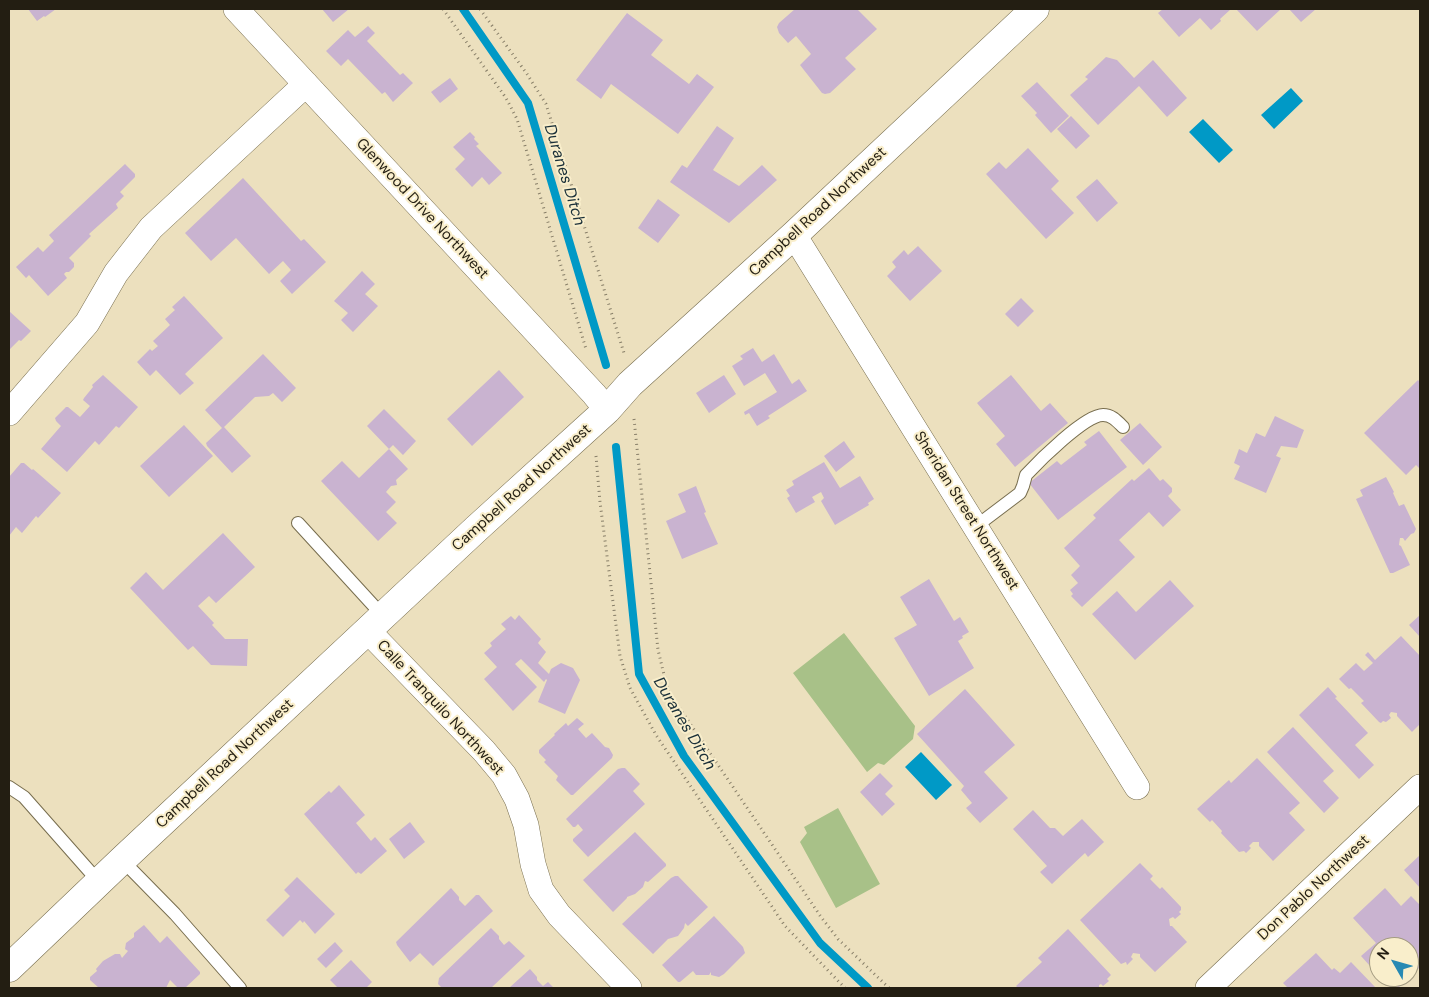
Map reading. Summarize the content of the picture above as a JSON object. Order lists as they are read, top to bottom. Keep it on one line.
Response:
{"streets":{"street":["Glenwood Drive Northwest","Campbell Road Northwest","Sheridan Street Northwest","Calle Tranquilo Northwest","Don Pablo Northwest"]},"crossings":[["Glenwood Drive Northwest","Campbell Road Northwest"],["Campbell Road Northwest","Sheridan Street Northwest"],["Campbell Road Northwest","Calle Tranquilo Northwest"]],"water":["Duranes Ditch"],"north":"top left"}
